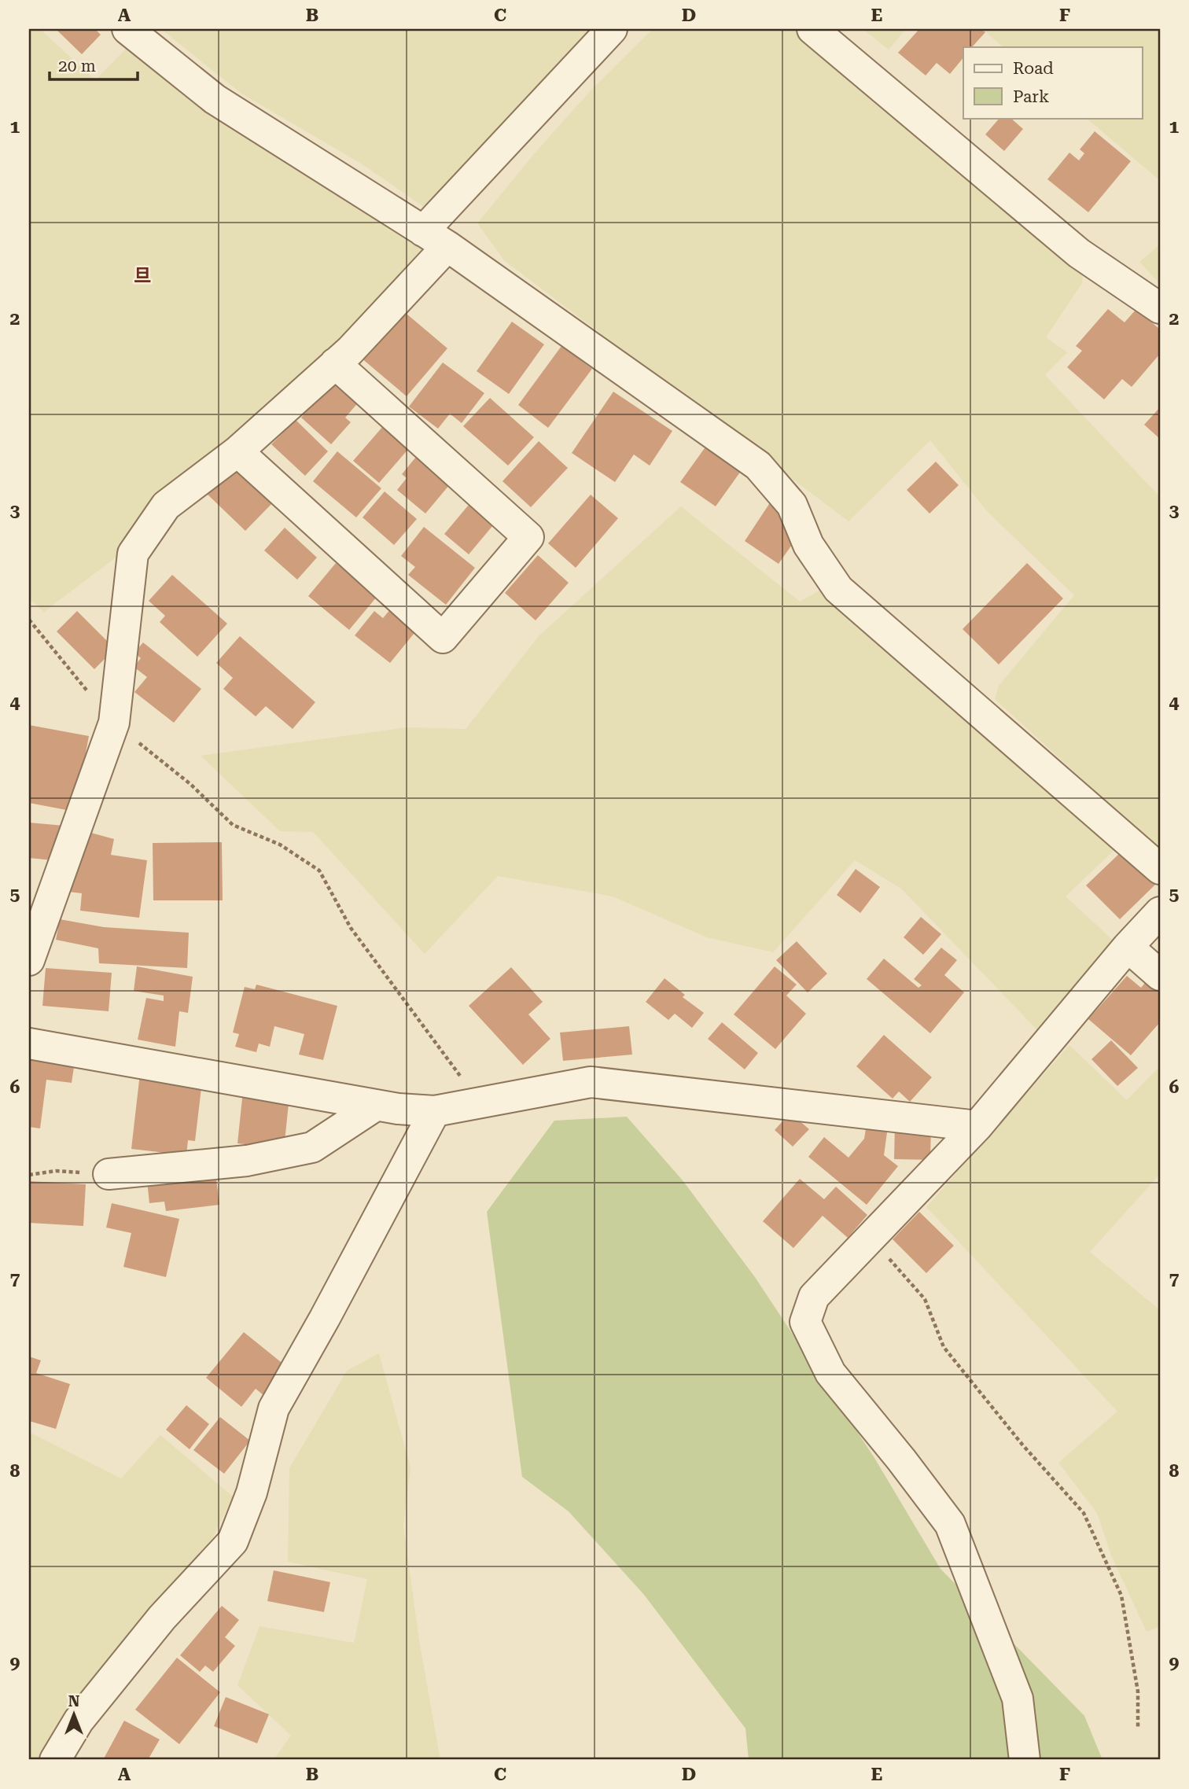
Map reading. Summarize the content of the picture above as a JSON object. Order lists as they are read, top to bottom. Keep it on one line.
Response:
{"districts":["旦"],"legend":["Road","Park"],"scale_bar":"20 m","north":"top","grid":{"columns":["A","B","C","D","E","F"],"rows":["1","2","3","4","5","6","7","8","9"]}}
